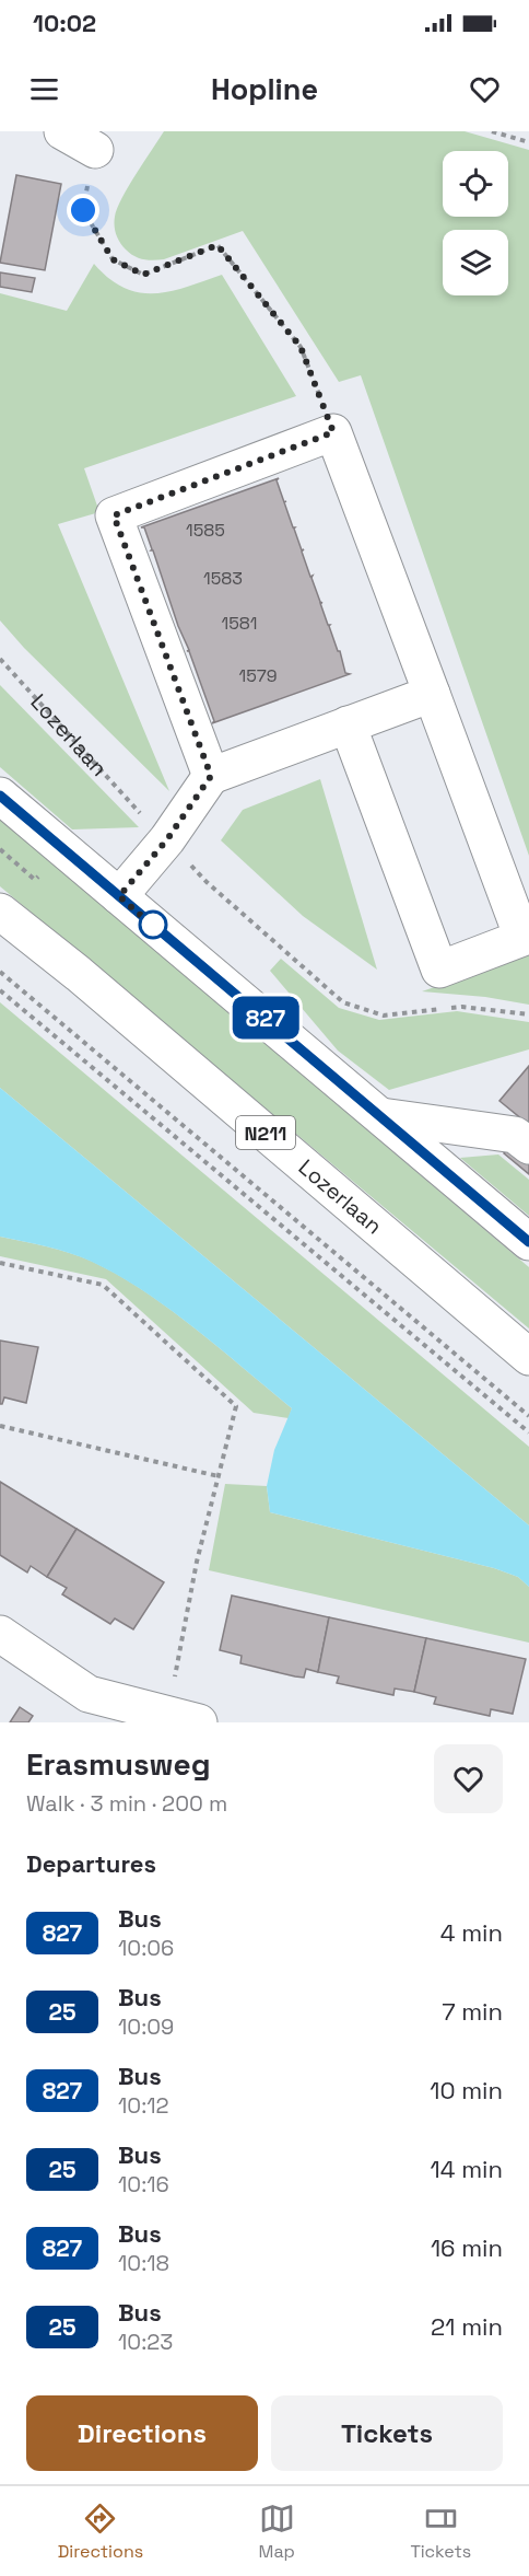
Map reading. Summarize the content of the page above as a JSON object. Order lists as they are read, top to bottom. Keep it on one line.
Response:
{"streets":{"main road":["Lozerlaan","N211"]},"lines":["bus line 827"],"house_numbers":["1585","1583","1581","1579"],"page":{"status":"10:02","header":"Hopline","on_map":"827","heading":[["Erasmusweg","Walk · 3 min · 200 m"],"Departures"],"list":[{"mark":"827","name":"Bus","note":"10:06","value":"4 min"},{"mark":"25","name":"Bus","note":"10:09","value":"7 min"},{"mark":"827","name":"Bus","note":"10:12","value":"10 min"},{"mark":"25","name":"Bus","note":"10:16","value":"14 min"},{"mark":"827","name":"Bus","note":"10:18","value":"16 min"},{"mark":"25","name":"Bus","note":"10:23","value":"21 min"}],"buttons":["Directions","Tickets"],"tabs":["Directions","Map","Tickets"]}}
